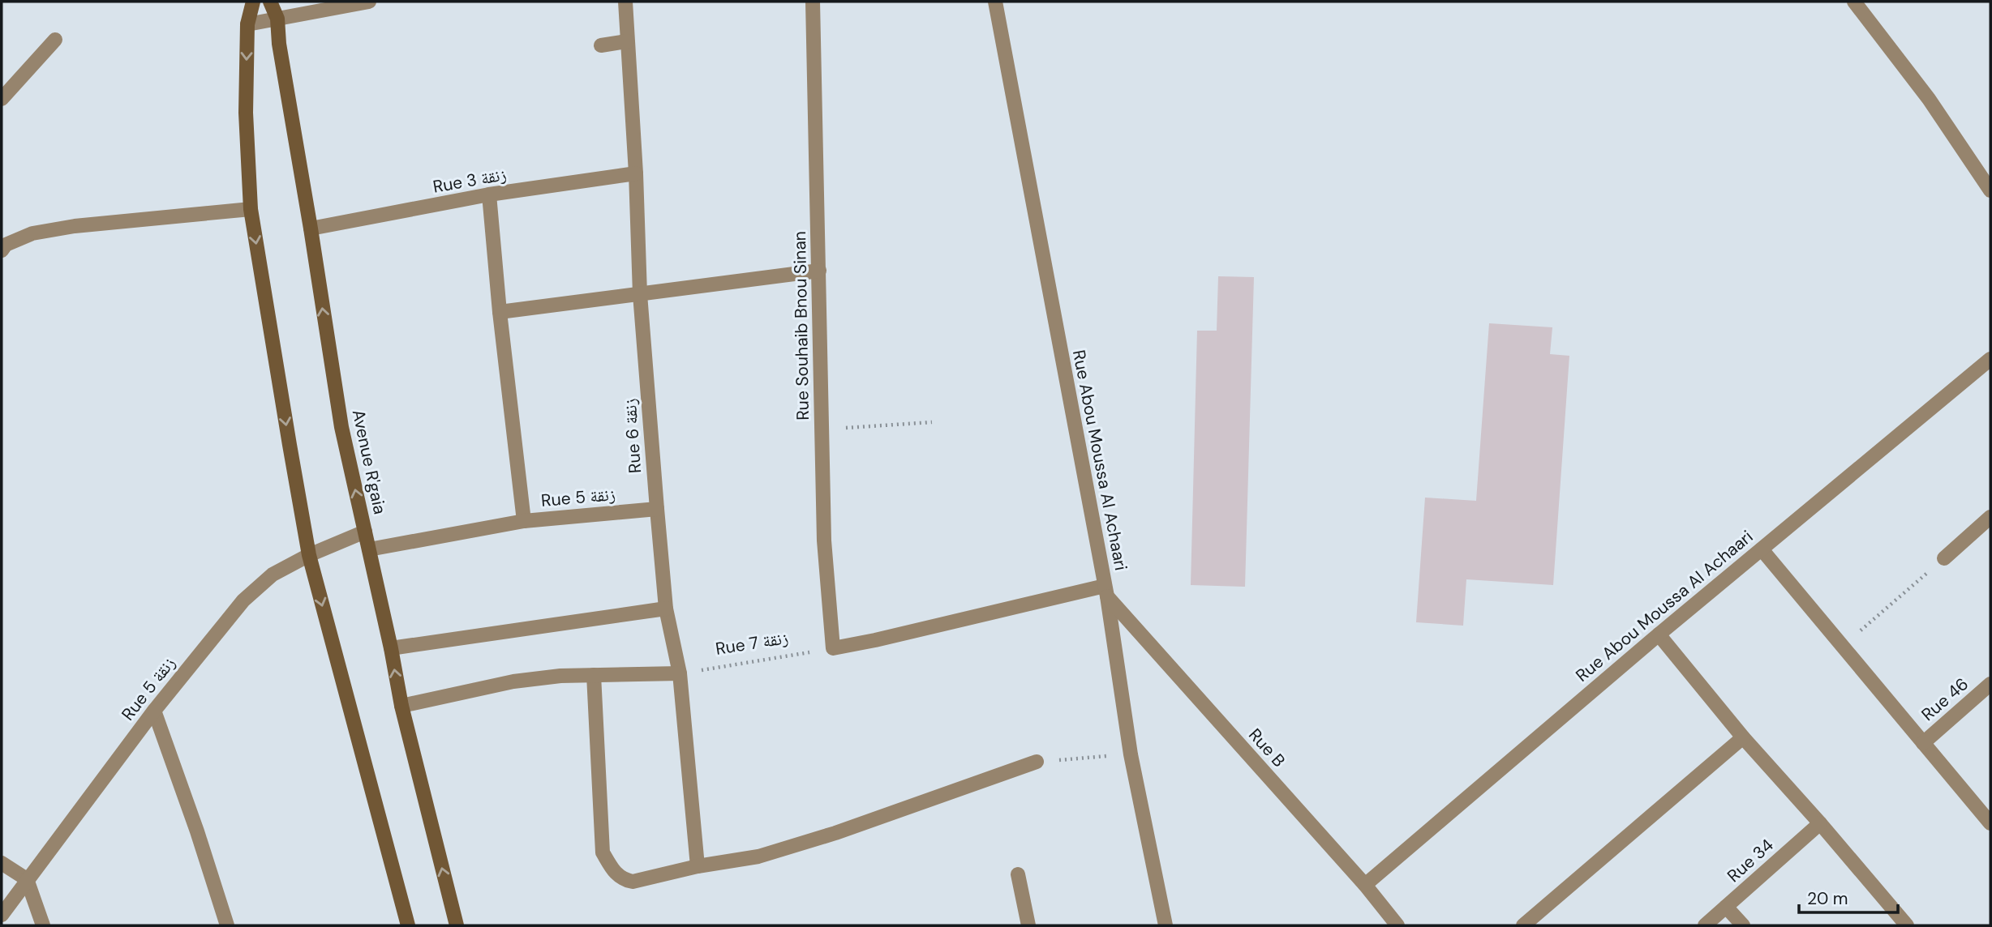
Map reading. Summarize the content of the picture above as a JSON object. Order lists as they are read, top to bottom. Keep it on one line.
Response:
{"streets":{"street":["Rue 3 زنقة","Rue Souhaib Bnou Sinan","Rue 6 زنقة","Rue Abou Moussa Al Achaari","Avenue R'gaia","Rue 5 زنقة","Rue 46","Rue B","Rue 34"],"path":["Rue 7 زنقة"]},"crossings":[["Rue 3 زنقة","Rue 6 زنقة"],["Rue 3 زنقة","Avenue R'gaia"],["Rue Souhaib Bnou Sinan","Rue 7 زنقة"],["Rue 6 زنقة","Rue 5 زنقة"],["Rue 6 زنقة","Rue 7 زنقة"],["Rue Abou Moussa Al Achaari","Rue B"],["Avenue R'gaia","Rue 5 زنقة"]],"scale_bar":"20 m"}
